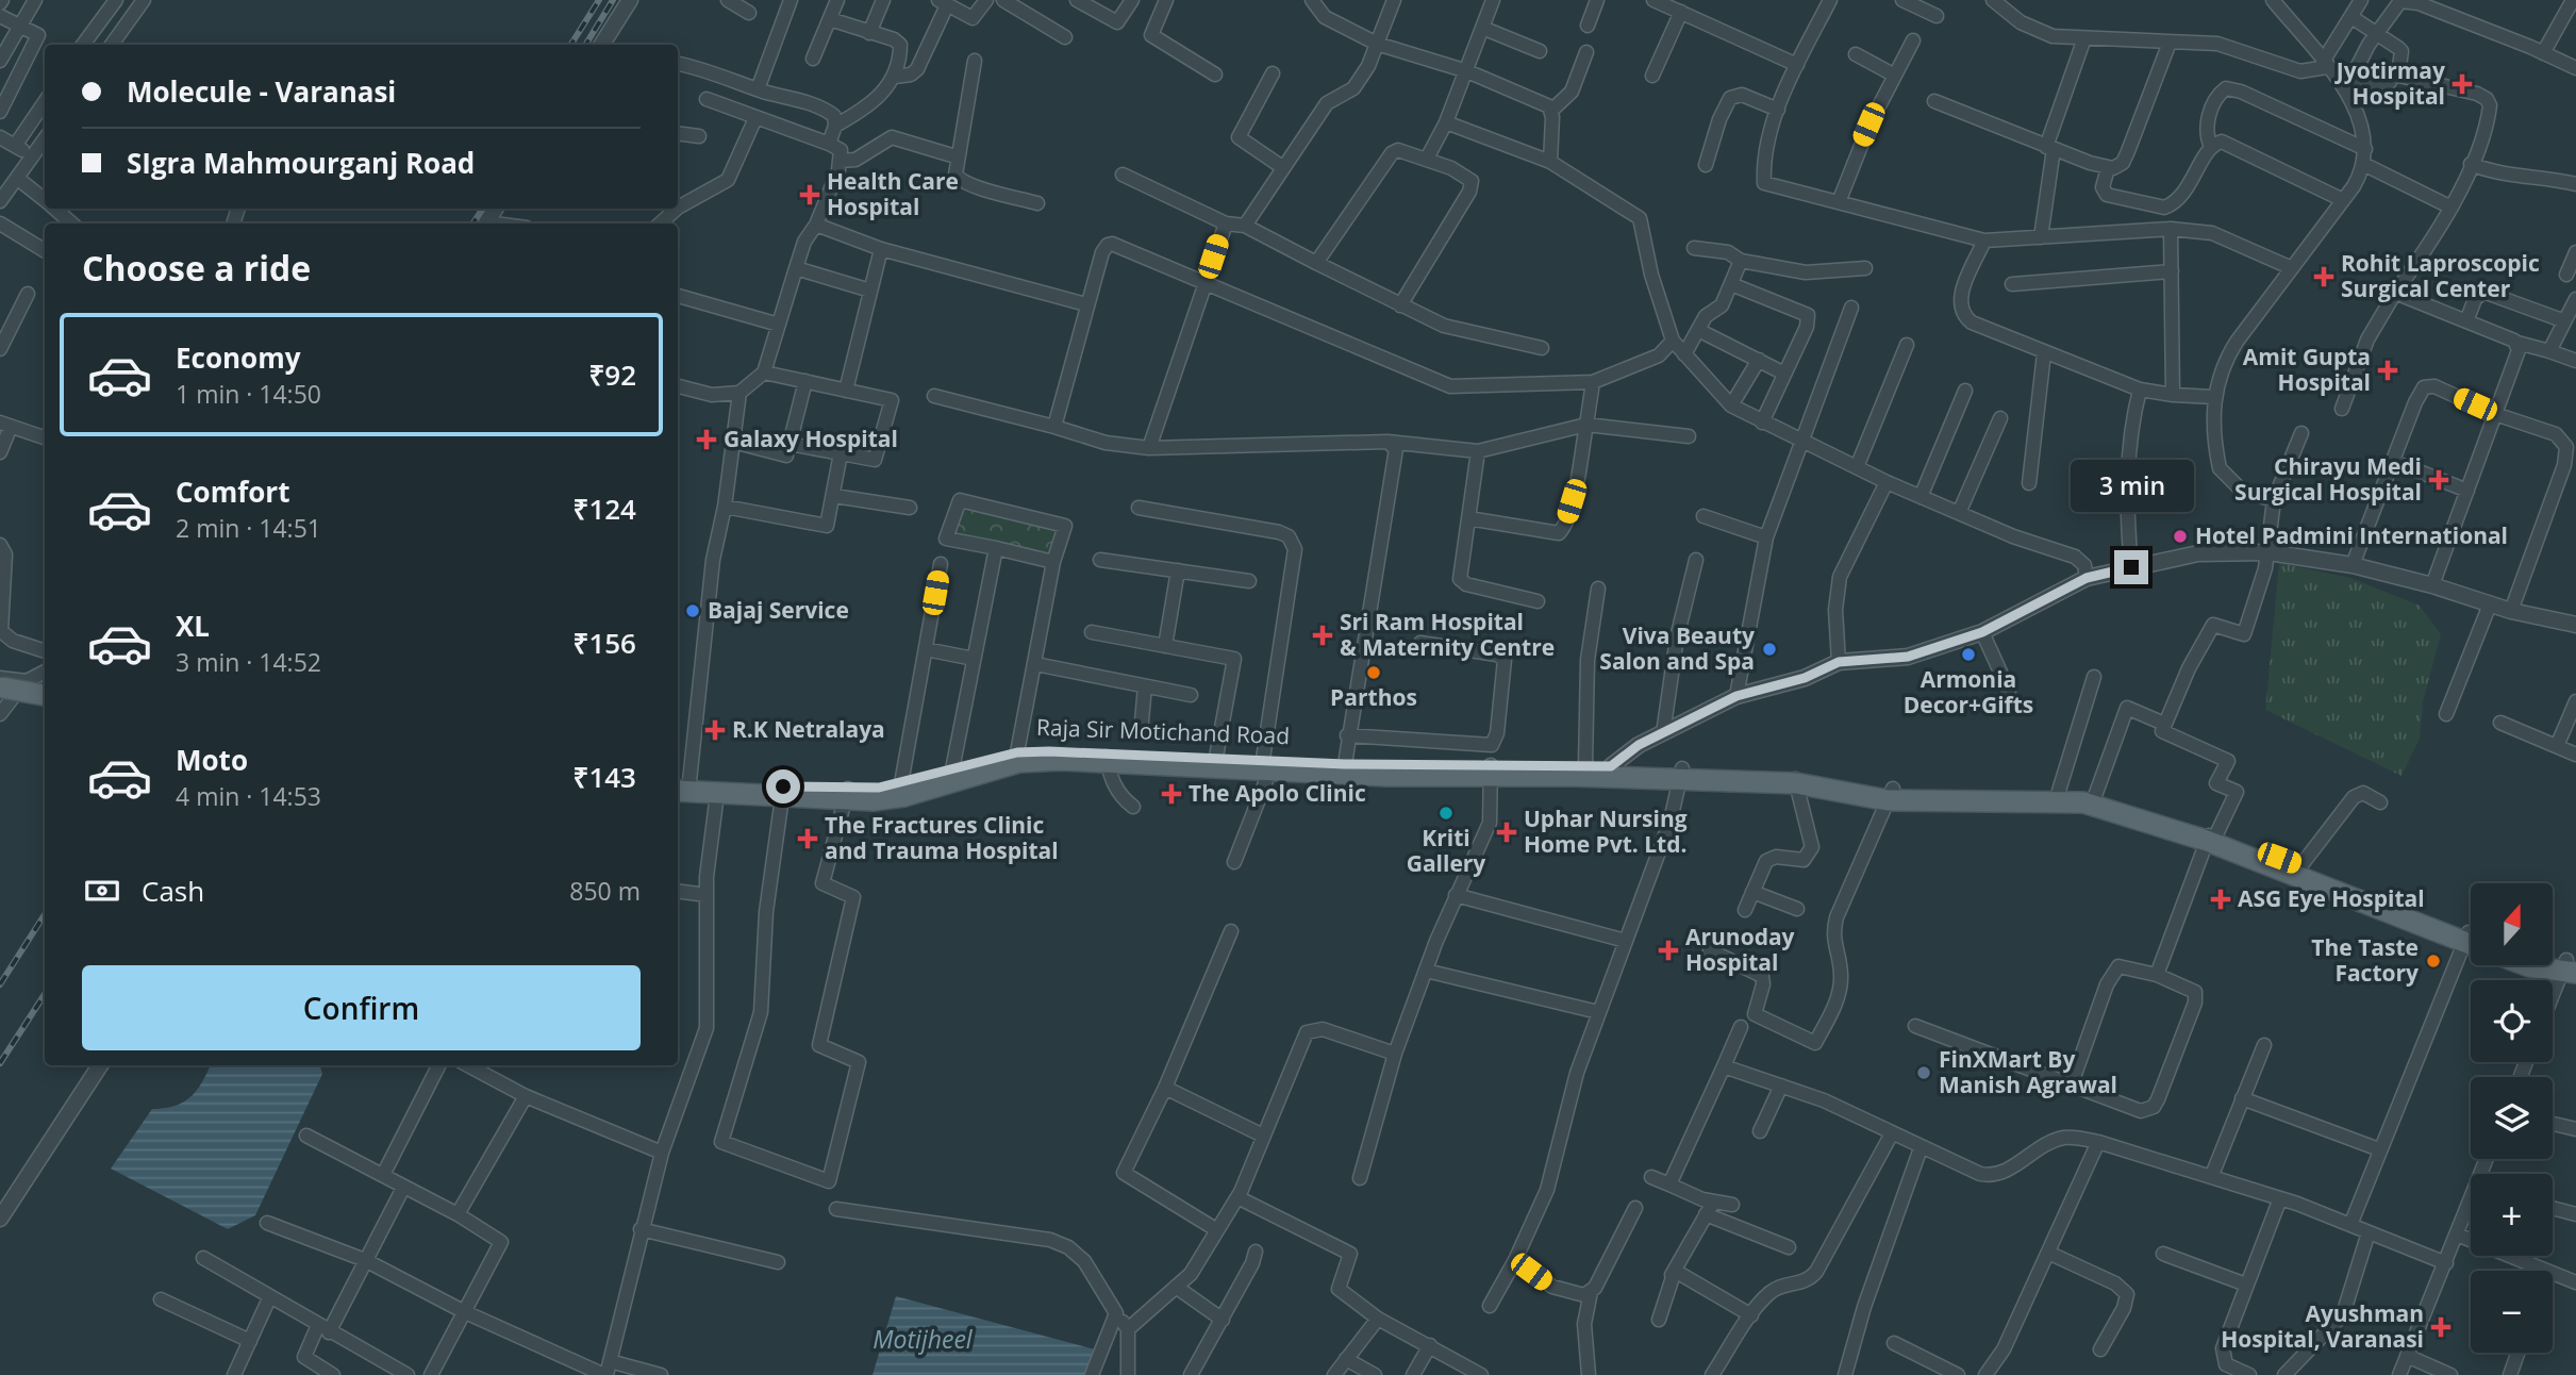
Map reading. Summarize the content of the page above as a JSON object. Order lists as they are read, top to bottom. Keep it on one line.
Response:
{"streets":{"main road":["Raja Sir Motichand Road"]},"water":["Motijheel"],"places":{"health":["Jyotirmay Hospital","Health Care Hospital","Rohit Laproscopic Surgical Center","Amit Gupta Hospital","Galaxy Hospital","Chirayu Medi Surgical Hospital","Sri Ram Hospital & Maternity Centre","R.K Netralaya","The Apolo Clinic","Uphar Nursing Home Pvt. Ltd.","The Fractures Clinic and Trauma Hospital","ASG Eye Hospital","Arunoday Hospital","Ayushman Hospital, Varanasi"],"other":["Hotel Padmini International","Bajaj Service","Viva Beauty Salon and Spa","Armonia Decor+Gifts","Parthos","Kriti Gallery","The Taste Factory","FinXMart By Manish Agrawal"]},"north":"top","page":{"banner":["Molecule - Varanasi","SIgra Mahmourganj Road"],"heading":"Choose a ride","list":[{"name":"Economy","note":"1 min · 14:50","value":"₹92"},{"name":"Comfort","note":"2 min · 14:51","value":"₹124"},{"name":"XL","note":"3 min · 14:52","value":"₹156"},{"name":"Moto","note":"4 min · 14:53","value":"₹143"}],"bubble":"3 min","pay":["Cash","850 m"],"map_buttons":["+","−"],"buttons":"Confirm"}}
